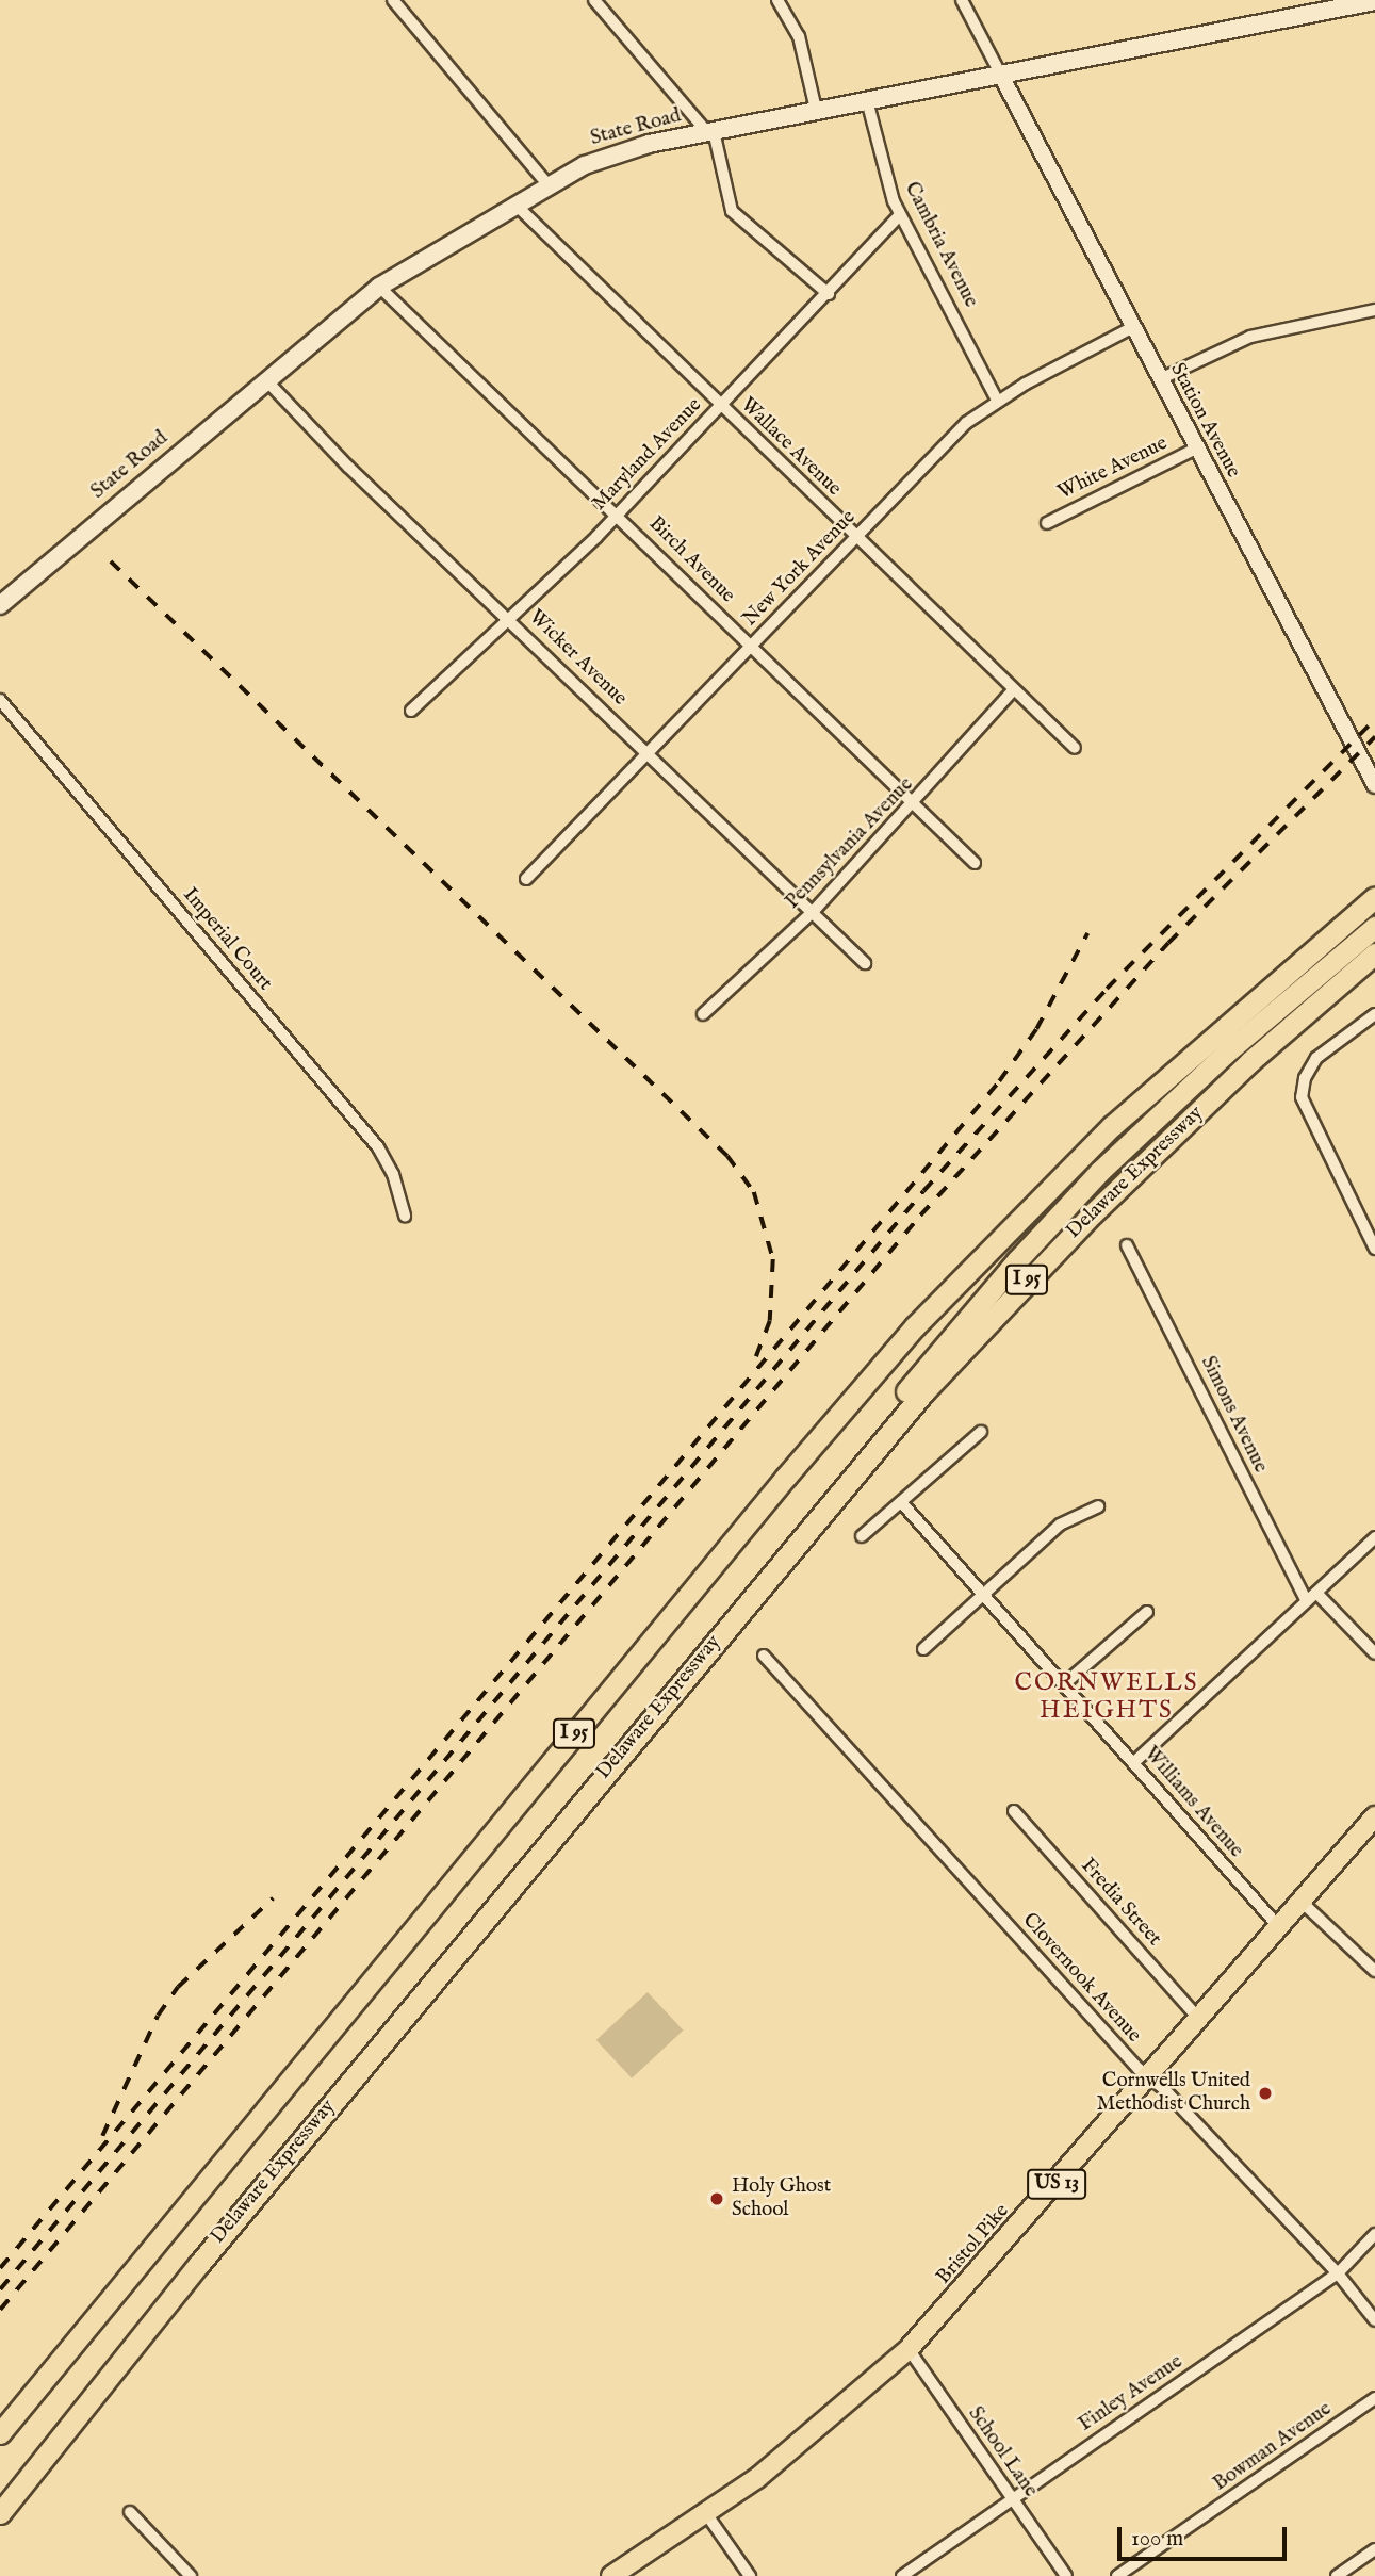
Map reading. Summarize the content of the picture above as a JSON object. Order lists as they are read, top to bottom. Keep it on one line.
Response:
{"streets":{"highway":["Delaware Expressway","I 95"],"main road":["State Road","US 13","Bristol Pike"],"street":["Cambria Avenue","Station Avenue","Wallace Avenue","Maryland Avenue","White Avenue","Birch Avenue","New York Avenue","Wicker Avenue","Pennsylvania Avenue","Imperial Court","Simons Avenue","Williams Avenue","Fredia Street","Clovernook Avenue","Finley Avenue","Bowman Avenue","School Lane"]},"crossings":[["State Road","Cambria Avenue"],["State Road","Station Avenue"],["State Road","Wallace Avenue"],["State Road","Birch Avenue"],["State Road","Wicker Avenue"],["Cambria Avenue","Maryland Avenue"],["Cambria Avenue","New York Avenue"],["Station Avenue","White Avenue"],["Station Avenue","New York Avenue"],["Wallace Avenue","Maryland Avenue"],["Wallace Avenue","New York Avenue"],["Wallace Avenue","Pennsylvania Avenue"],["Maryland Avenue","Birch Avenue"],["Maryland Avenue","Wicker Avenue"],["Birch Avenue","New York Avenue"],["Birch Avenue","Pennsylvania Avenue"],["New York Avenue","Wicker Avenue"],["Wicker Avenue","Pennsylvania Avenue"],["Williams Avenue","Bristol Pike"],["Fredia Street","Bristol Pike"],["Clovernook Avenue","Bristol Pike"],["Clovernook Avenue","Finley Avenue"],["Bristol Pike","School Lane"],["Finley Avenue","School Lane"]],"districts":["CORNWELLS HEIGHTS"],"places":["Cornwells United Methodist Church","Holy Ghost School"],"scale_bar":"100 m"}
